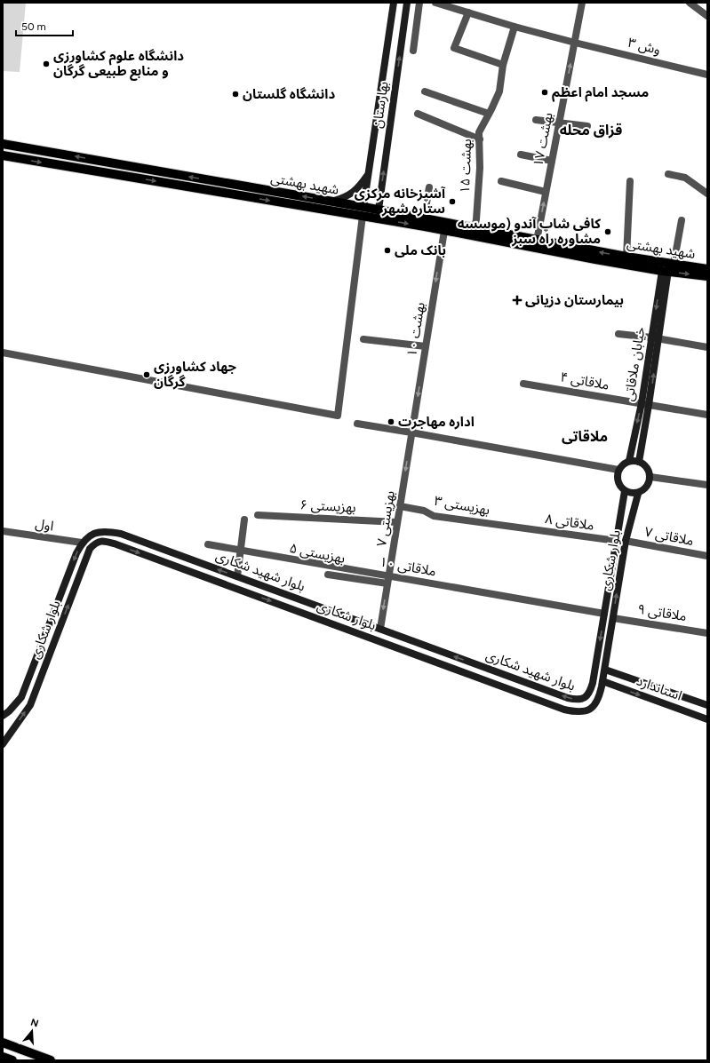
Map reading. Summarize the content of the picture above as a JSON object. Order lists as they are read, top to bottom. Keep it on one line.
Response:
{"streets":{"main road":["بهارستان","شهید بهشتی","خیابان ملاقاتی","بلوار شکاری","بلوار شهید شکاری","استاندارد"],"street":["وش ۳","بهشت ۱۷","بهشت ۱۵","بهشت ۱۰","ملاقاتی ۴","۳ بهزیستی","بهزیستی ۶","۷ بهزیستی","ملاقاتی ۸","اول","۷ ملاقاتی","۵ بهزیستی","۱۰ ملاقاتی","ملاقاتی ۹"]},"crossings":[["وش ۳","بهشت ۱۷"],["وش ۳","بهشت ۱۵"],["بهارستان","شهید بهشتی"],["بهشت ۱۷","شهید بهشتی"],["بهشت ۱۵","شهید بهشتی"],["شهید بهشتی","بهشت ۱۰"],["شهید بهشتی","خیابان ملاقاتی"],["بهشت ۱۰","۷ بهزیستی"],["خیابان ملاقاتی","ملاقاتی ۴"],["خیابان ملاقاتی","بلوار شکاری"],["۳ بهزیستی","۷ بهزیستی"],["۳ بهزیستی","ملاقاتی ۸"],["بهزیستی ۶","۷ بهزیستی"],["۷ بهزیستی","۵ بهزیستی"],["۷ بهزیستی","بلوار شهید شکاری"],["ملاقاتی ۸","بلوار شکاری"],["اول","بلوار شهید شکاری"],["۷ ملاقاتی","بلوار شکاری"],["۵ بهزیستی","۱۰ ملاقاتی"],["بلوار شکاری","۱۰ ملاقاتی"],["بلوار شکاری","بلوار شهید شکاری"],["بلوار شکاری","ملاقاتی ۹"],["بلوار شکاری","استاندارد"]],"one_way":["بهشت ۱۷","بهشت ۱۰","۷ بهزیستی","بلوار شهید شکاری"],"districts":["قزاق محله","ملاقاتی"],"places":{"other":["دانشگاه علوم کشاورزی و منابع طبیعی گرگان","مسجد امام اعظم","دانشگاه گلستان","آشپزخانه مرکزی ستاره شهر","کافی شاپ آندو (موسسه مشاوره راه سبز","بانک ملی","جهاد کشاورزی گرگان","اداره مهاجرت"],"health":["بیمارستان دزیانی"]},"scale_bar":"50 m","north":"top"}
